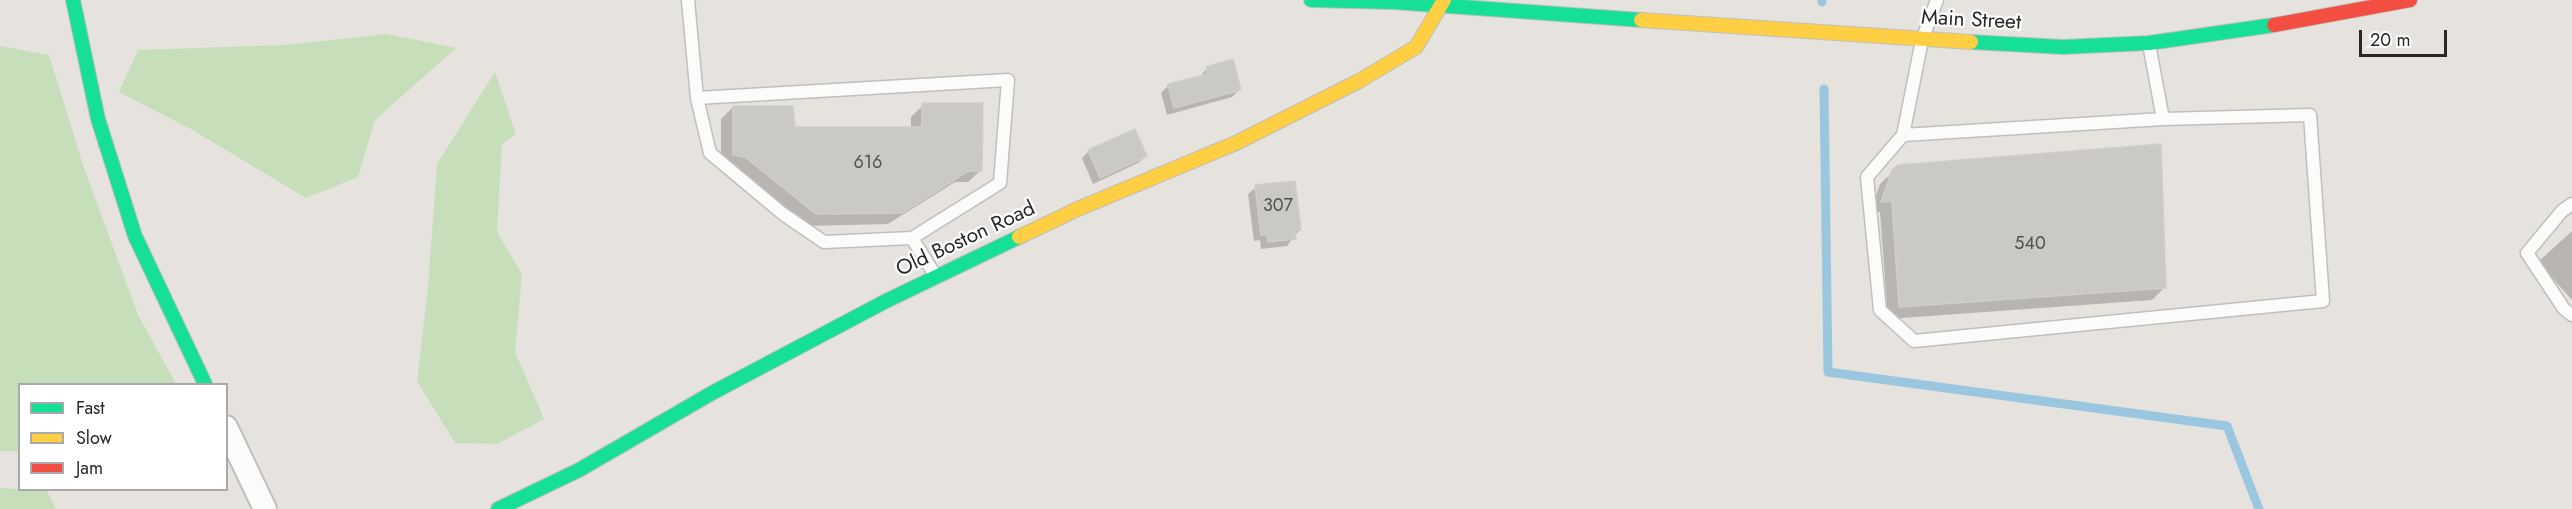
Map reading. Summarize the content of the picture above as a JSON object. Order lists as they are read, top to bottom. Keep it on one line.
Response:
{"streets":{"street":["Main Street","Old Boston Road"]},"crossings":[["Main Street","Old Boston Road"]],"house_numbers":["616","307","540"],"legend":["Fast","Slow","Jam"],"scale_bar":"20 m"}
